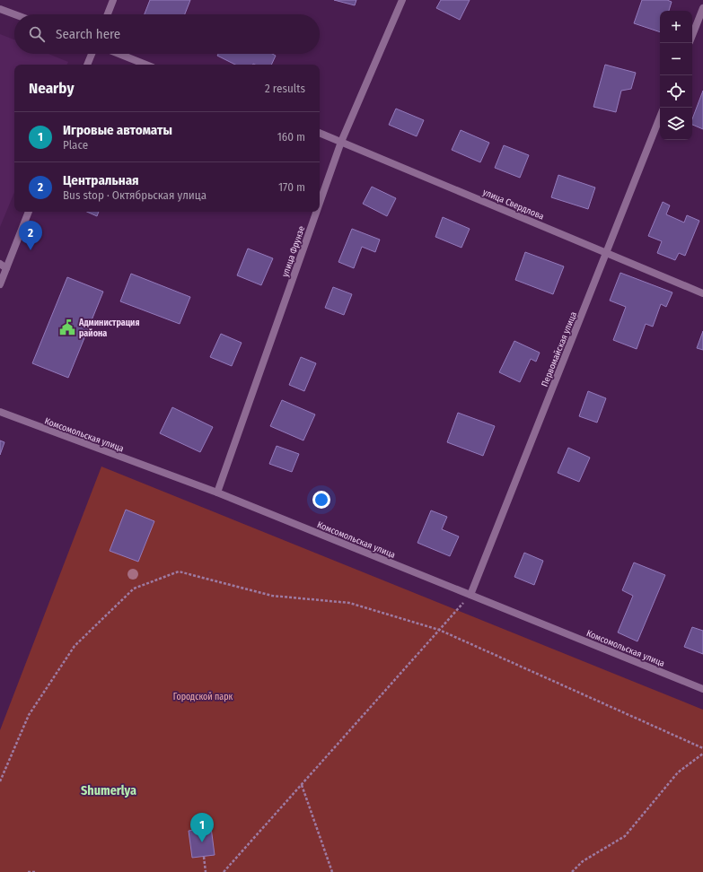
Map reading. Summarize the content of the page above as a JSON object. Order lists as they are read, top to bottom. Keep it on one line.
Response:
{"streets":{"street":["улица Свердлова","улица Фрунзе","Первомайская улица","Комсомольская улица"]},"crossings":[["улица Свердлова","улица Фрунзе"],["улица Свердлова","Первомайская улица"],["улица Фрунзе","Комсомольская улица"],["Первомайская улица","Комсомольская улица"]],"districts":["Shumerlya"],"parks":["Городской парк"],"places":{"public building":["Администрация района"]},"page":{"map_buttons":["+","−"],"search":"Search here","heading":["Nearby","2 results"],"list":[{"mark":"1","name":"Игровые автоматы","note":"Place","value":"160 m"},{"mark":"2","name":"Центральная","note":"Bus stop · Октябрьская улица","value":"170 m"}],"pins":["2","1"]}}
